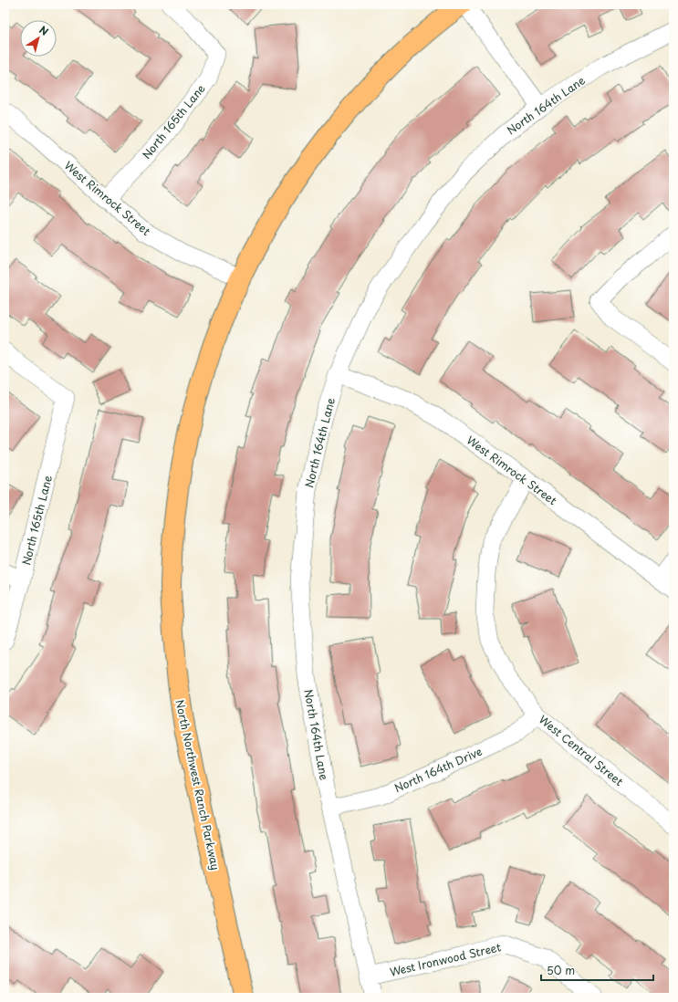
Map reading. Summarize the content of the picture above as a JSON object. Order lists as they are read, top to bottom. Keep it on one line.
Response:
{"streets":{"main road":["North Northwest Ranch Parkway"],"street":["North 164th Lane","North 165th Lane","West Rimrock Street","West Central Street","North 164th Drive","West Ironwood Street"]},"crossings":[["North 164th Lane","West Rimrock Street"],["North 164th Lane","North 164th Drive"],["North 164th Lane","West Ironwood Street"],["North 165th Lane","West Rimrock Street"],["West Rimrock Street","West Central Street"],["West Rimrock Street","North Northwest Ranch Parkway"],["West Central Street","North 164th Drive"]],"scale_bar":"50 m","north":"top right"}
